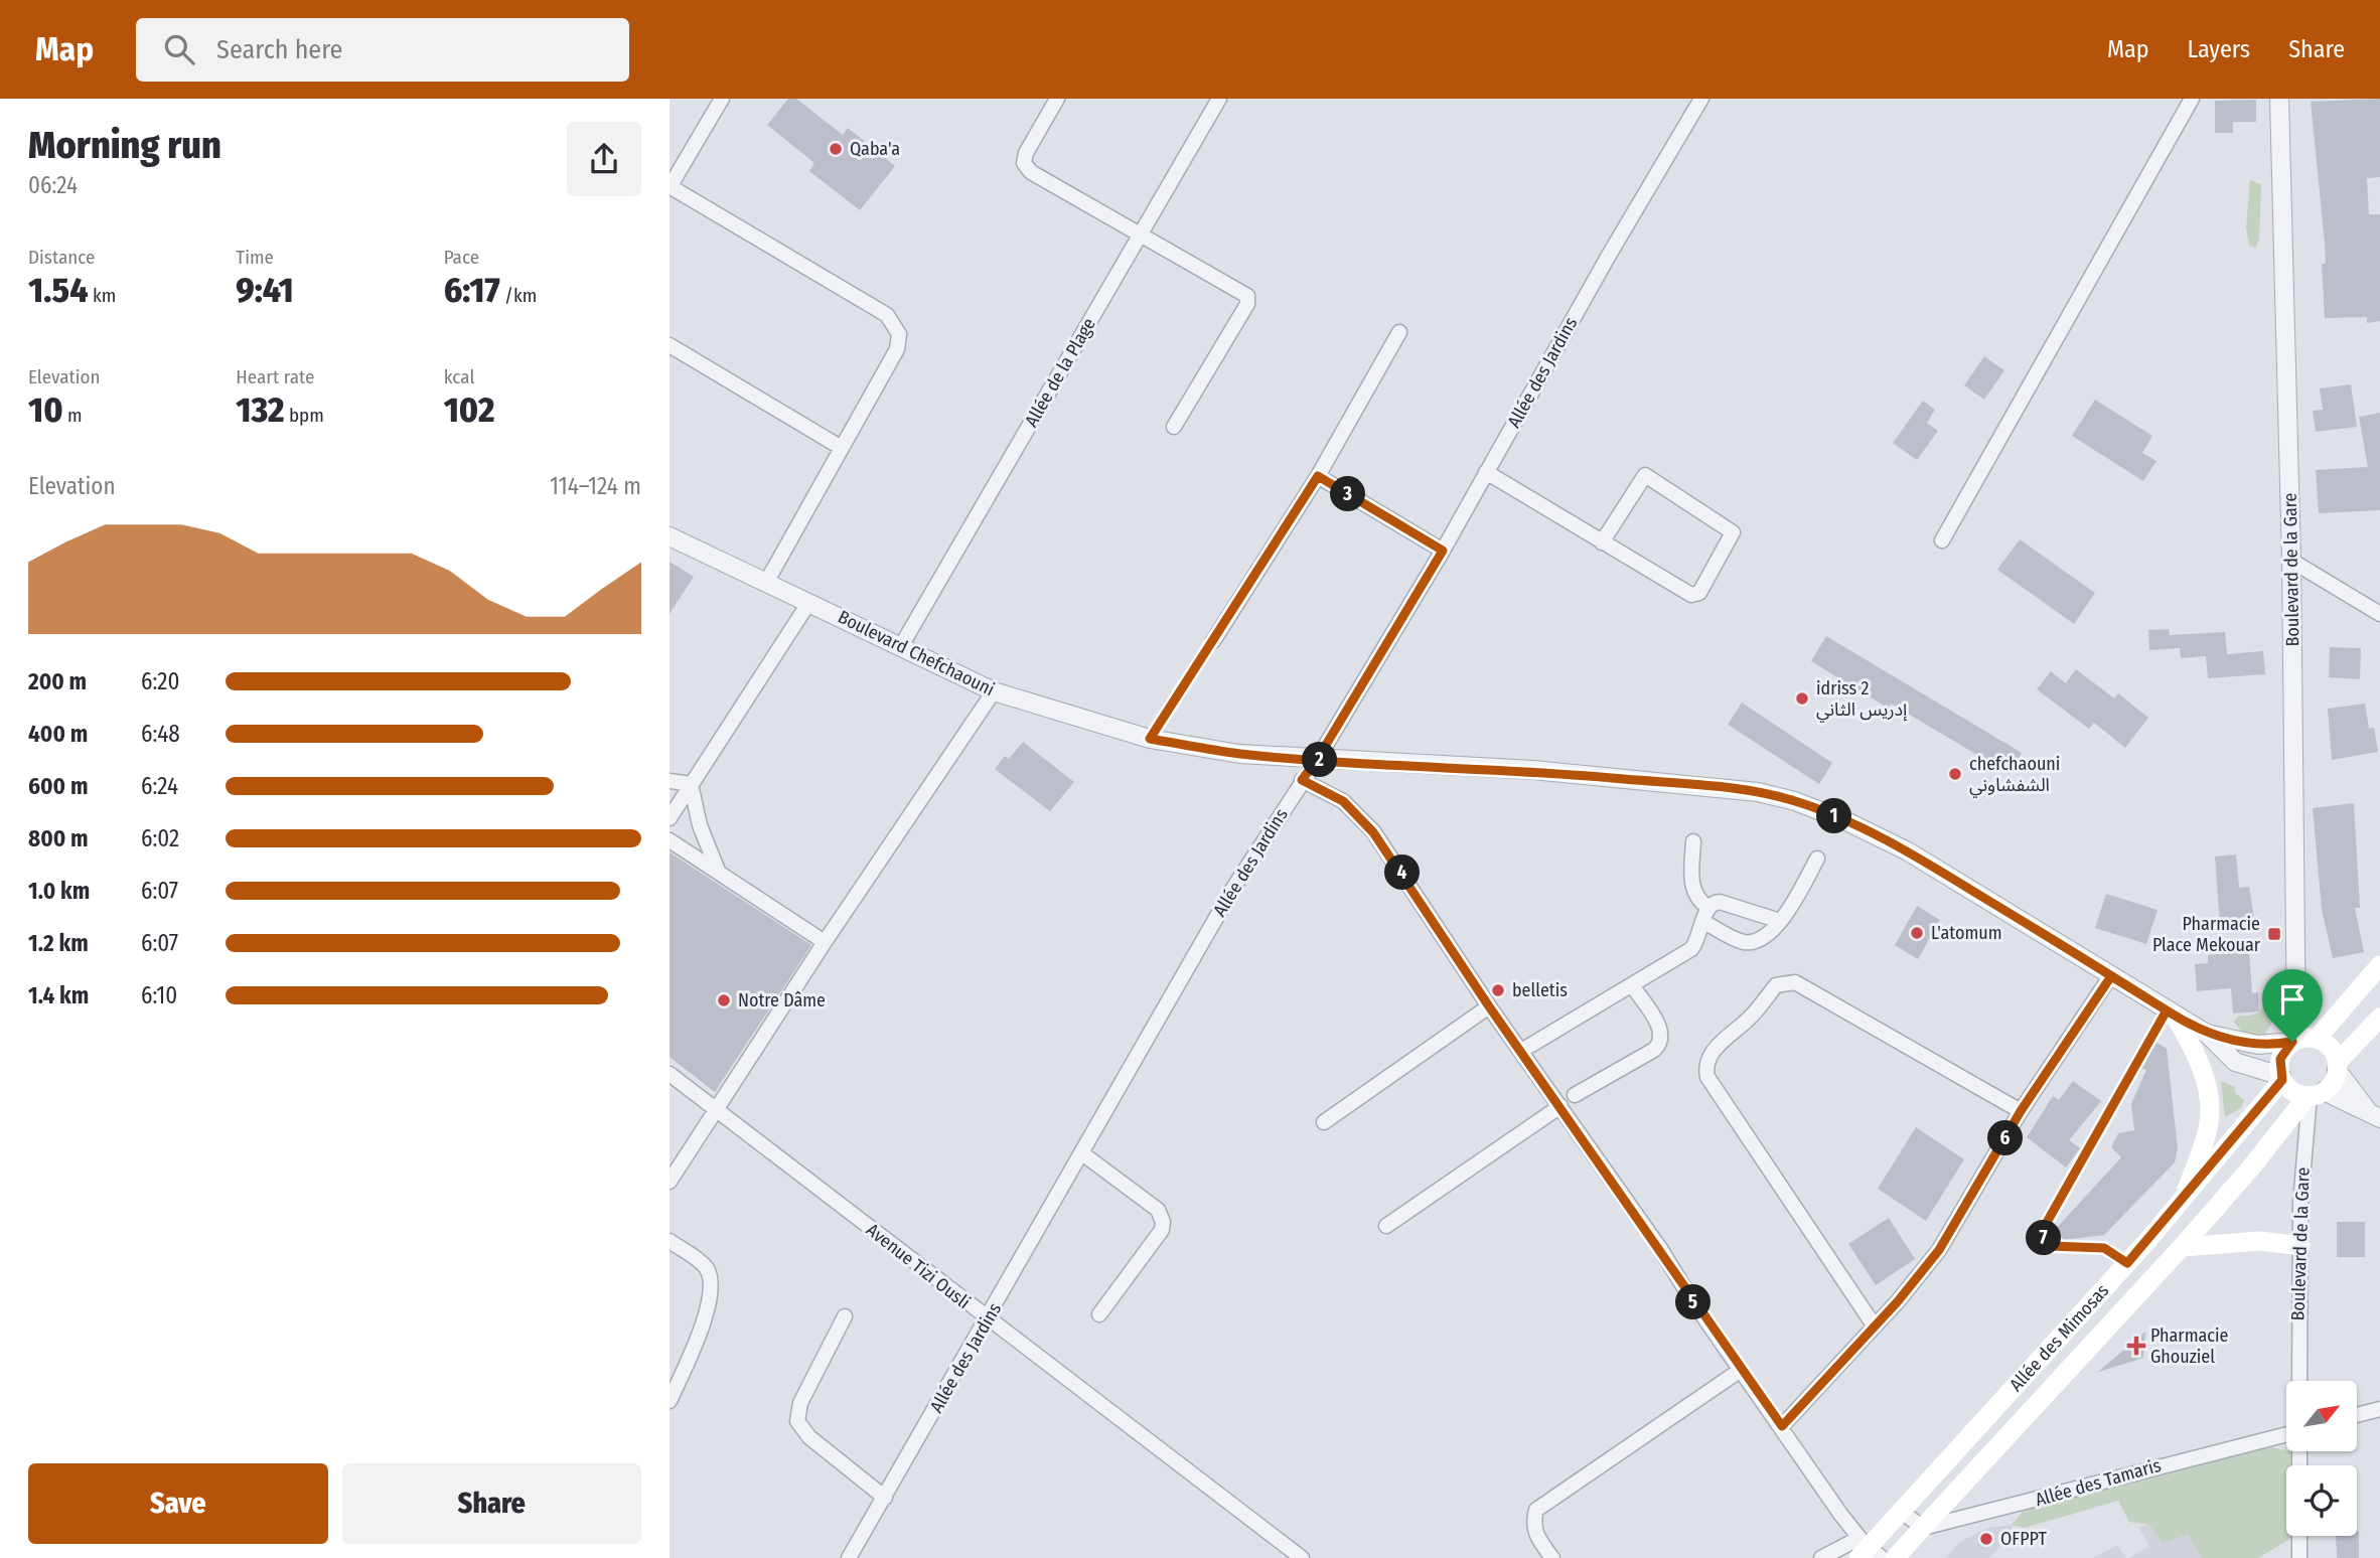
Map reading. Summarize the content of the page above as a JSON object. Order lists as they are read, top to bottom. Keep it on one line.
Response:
{"streets":{"main road":["Allée des Mimosas"],"street":["Allée de la Plage","Allée des Jardins","Boulevard de la Gare","Boulevard Chefchaouni","Avenue Tizi Ousli","Allée des Tamaris"]},"crossings":[["Allée de la Plage","Boulevard Chefchaouni"],["Allée des Jardins","Boulevard Chefchaouni"],["Allée des Jardins","Avenue Tizi Ousli"],["Boulevard de la Gare","Boulevard Chefchaouni"],["Boulevard de la Gare","Allée des Mimosas"],["Boulevard Chefchaouni","Allée des Mimosas"],["Allée des Mimosas","Allée des Tamaris"]],"places":{"other":["Qaba'a","idriss 2 إدريس الثاني","chefchaouni الشفشاوني","L'atomum","belletis","Notre Dâme","OFPPT"],"transit":["Pharmacie Place Mekouar"],"health":["Pharmacie Ghouziel"]},"north":"top right","page":{"header":"Map","search":"Search here","nav":["Map","Layers","Share"],"heading":["Morning run","06:24"],"stats":[["Distance","1.54 km"],["Time","9:41"],["Pace","6:17 /km"],["Elevation","10 m"],["Heart rate","132 bpm"],["kcal","102"]],"chart":["Elevation","114–124 m"],"pins":["3","2","1","4","6","7","5"],"list":[{"name":"200 m","note":"6:20"},{"name":"400 m","note":"6:48"},{"name":"600 m","note":"6:24"},{"name":"800 m","note":"6:02"},{"name":"1.0 km","note":"6:07"},{"name":"1.2 km","note":"6:07"},{"name":"1.4 km","note":"6:10"}],"buttons":["Save","Share"]}}
